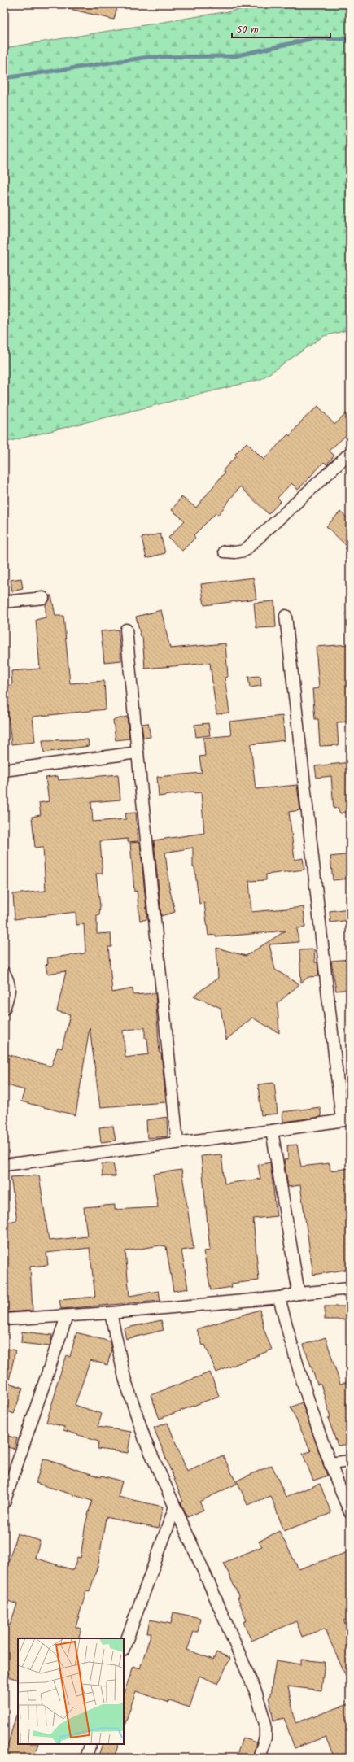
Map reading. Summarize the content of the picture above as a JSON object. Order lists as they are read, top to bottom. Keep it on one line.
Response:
{"scale_bar":"50 m"}
